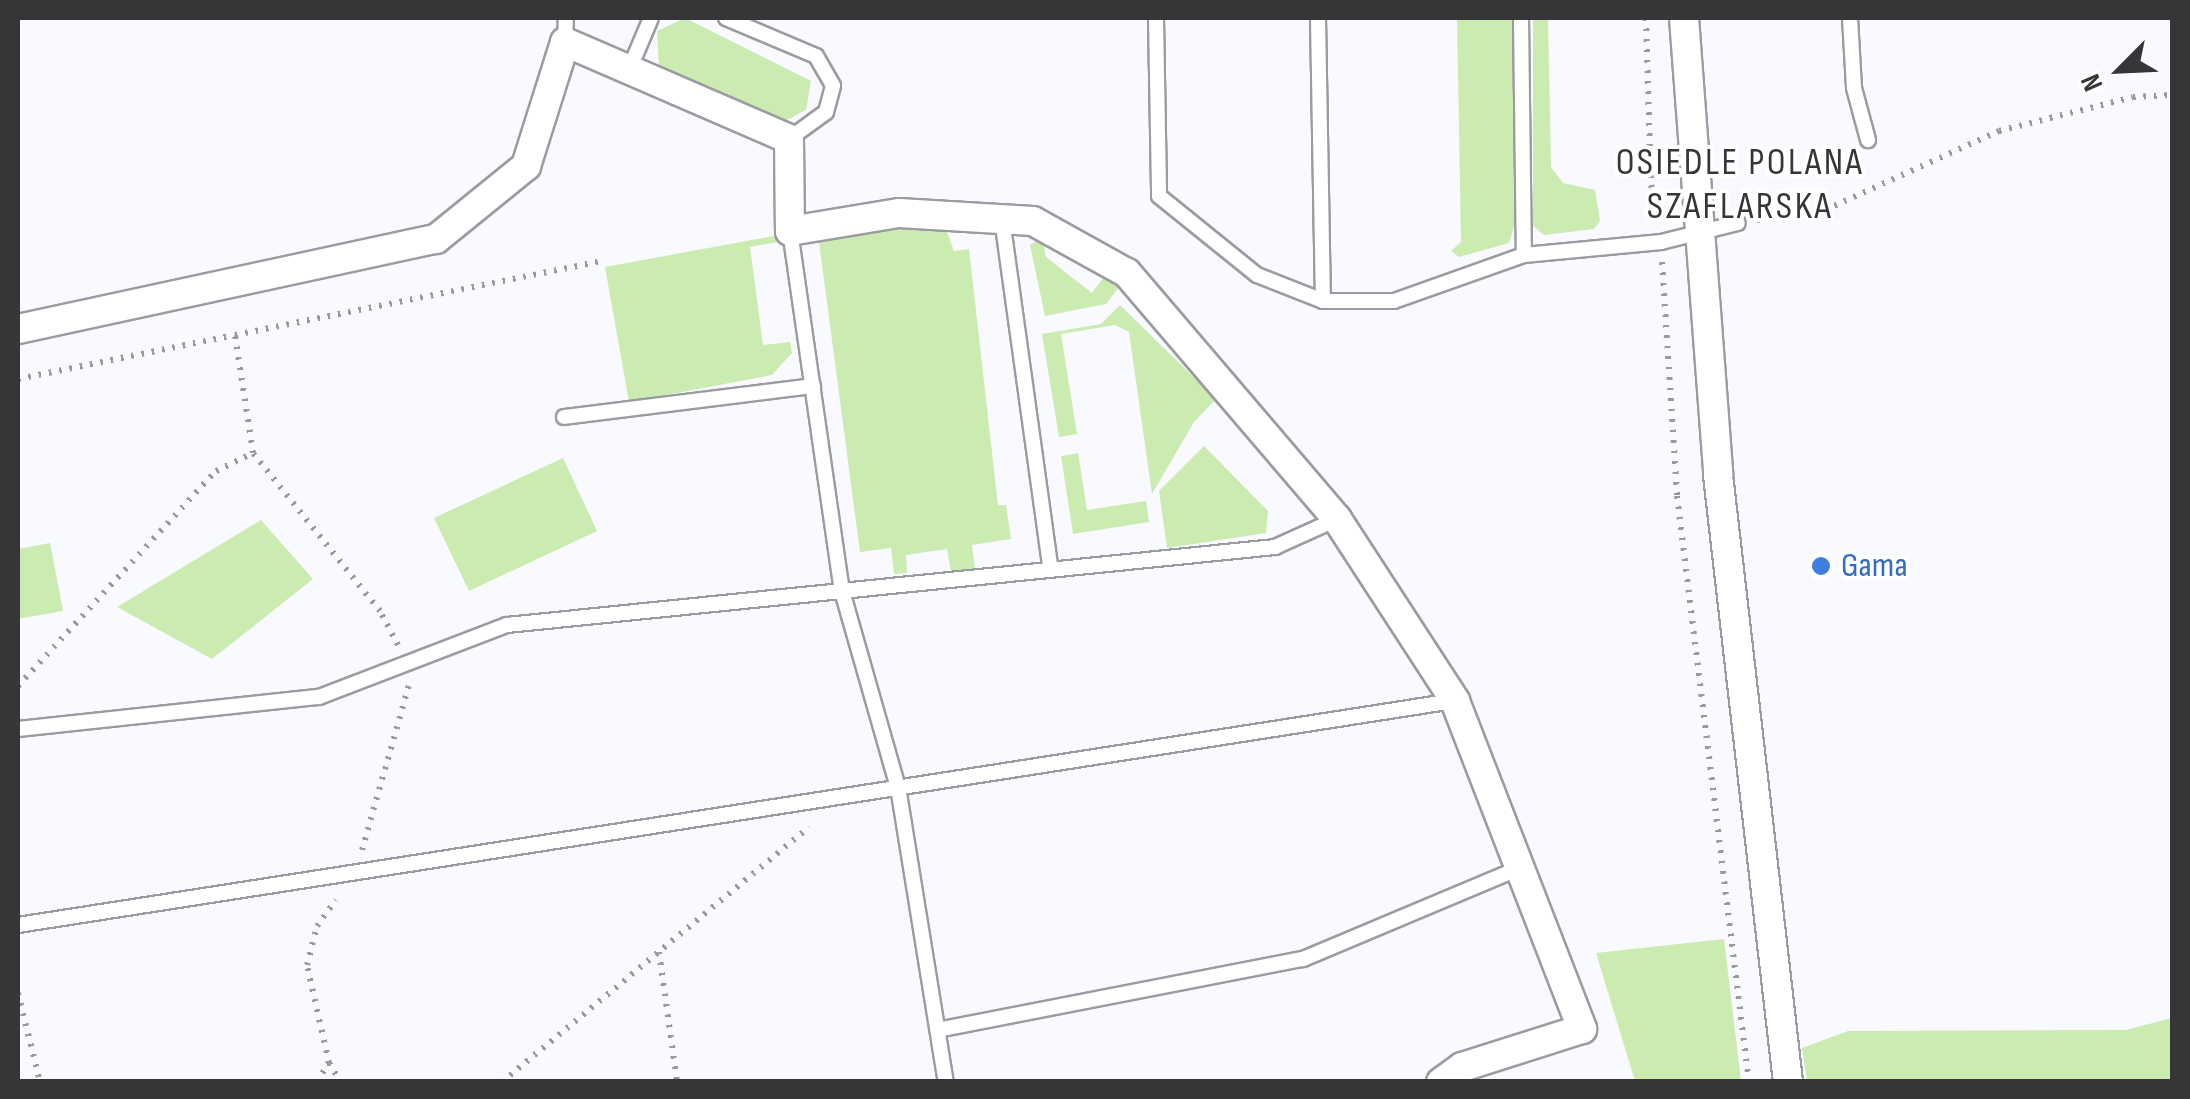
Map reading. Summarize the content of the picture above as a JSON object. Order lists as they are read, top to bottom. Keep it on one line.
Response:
{"districts":["OSIEDLE POLANA SZAFLARSKA"],"places":["Gama"],"north":"bottom left"}
